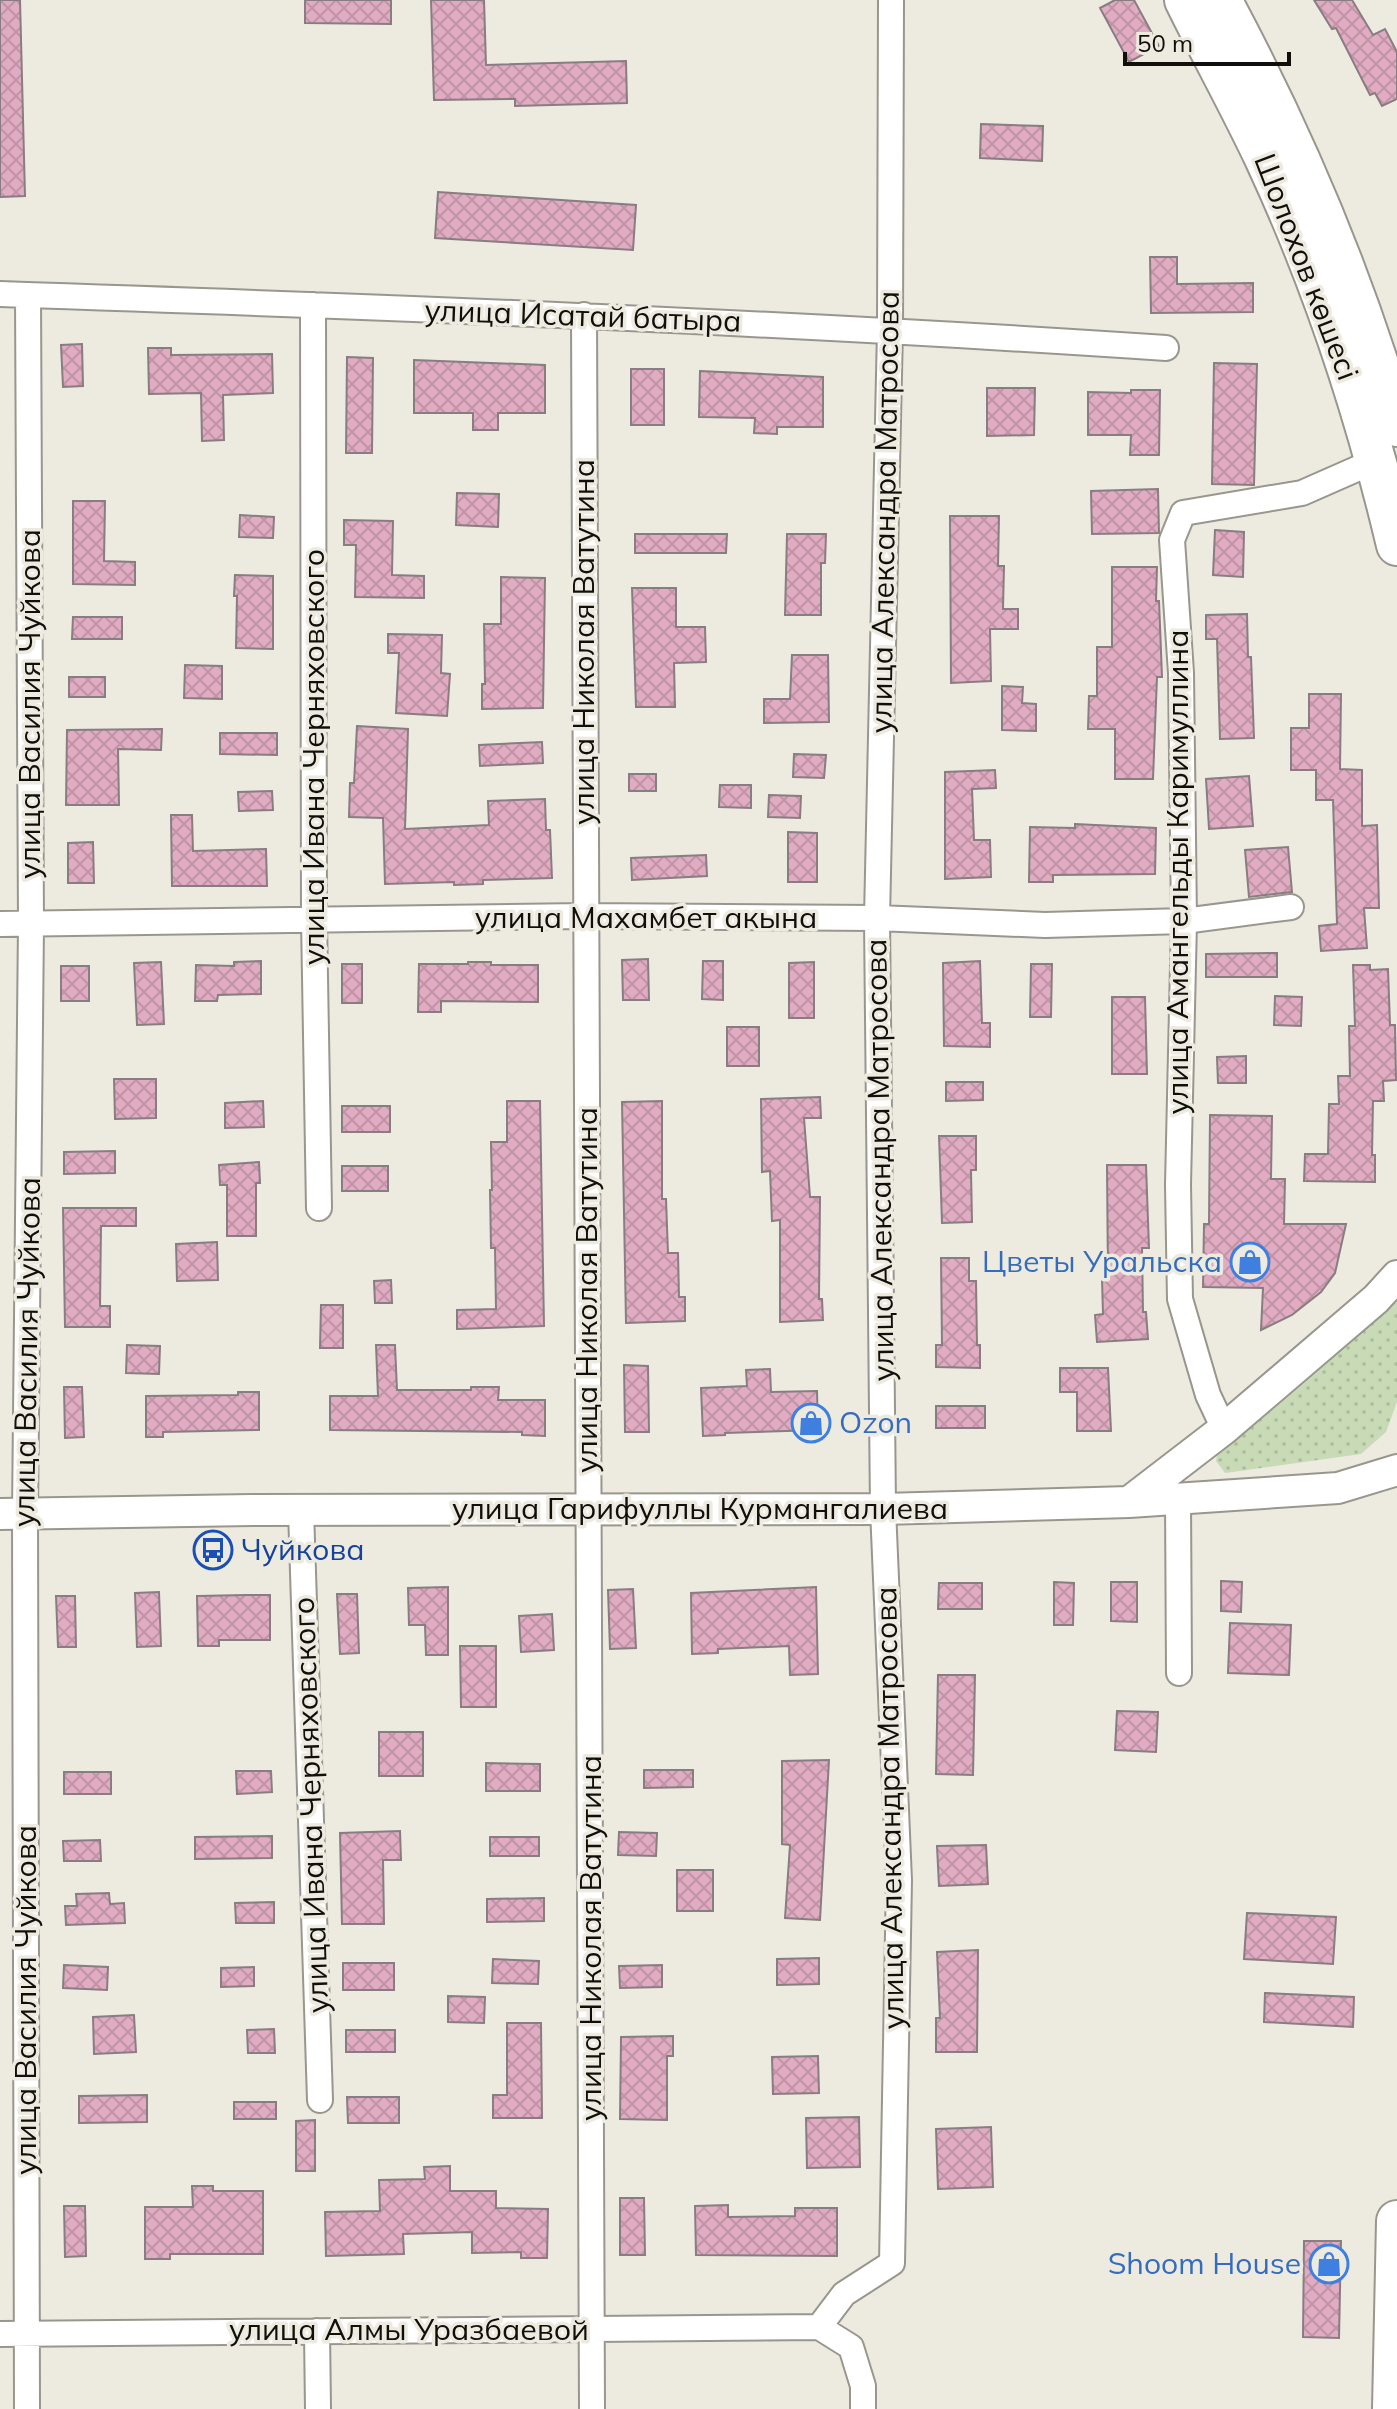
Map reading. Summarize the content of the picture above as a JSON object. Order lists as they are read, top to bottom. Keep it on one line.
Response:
{"streets":{"highway":["Шолохов көшесі"],"street":["улица Исатай батыра","улица Александра Матросова","улица Николая Ватутина","улица Василия Чуйкова","улица Ивана Черняховского","улица Амангельды Каримуллина","улица Махамбет акына","улица Гарифуллы Курмангалиева","улица Алмы Уразбаевой"]},"crossings":[["Шолохов көшесі","улица Амангельды Каримуллина"],["улица Исатай батыра","улица Александра Матросова"],["улица Исатай батыра","улица Николая Ватутина"],["улица Исатай батыра","улица Василия Чуйкова"],["улица Исатай батыра","улица Ивана Черняховского"],["улица Александра Матросова","улица Махамбет акына"],["улица Александра Матросова","улица Гарифуллы Курмангалиева"],["улица Александра Матросова","улица Алмы Уразбаевой"],["улица Николая Ватутина","улица Махамбет акына"],["улица Николая Ватутина","улица Гарифуллы Курмангалиева"],["улица Николая Ватутина","улица Алмы Уразбаевой"],["улица Василия Чуйкова","улица Махамбет акына"],["улица Василия Чуйкова","улица Гарифуллы Курмангалиева"],["улица Василия Чуйкова","улица Алмы Уразбаевой"],["улица Ивана Черняховского","улица Махамбет акына"],["улица Ивана Черняховского","улица Гарифуллы Курмангалиева"],["улица Амангельды Каримуллина","улица Махамбет акына"]],"places":{"shop":["Цветы Уральска","Ozon","Shoom House"],"bus stop":["Чуйкова"]},"scale_bar":"50 m"}
